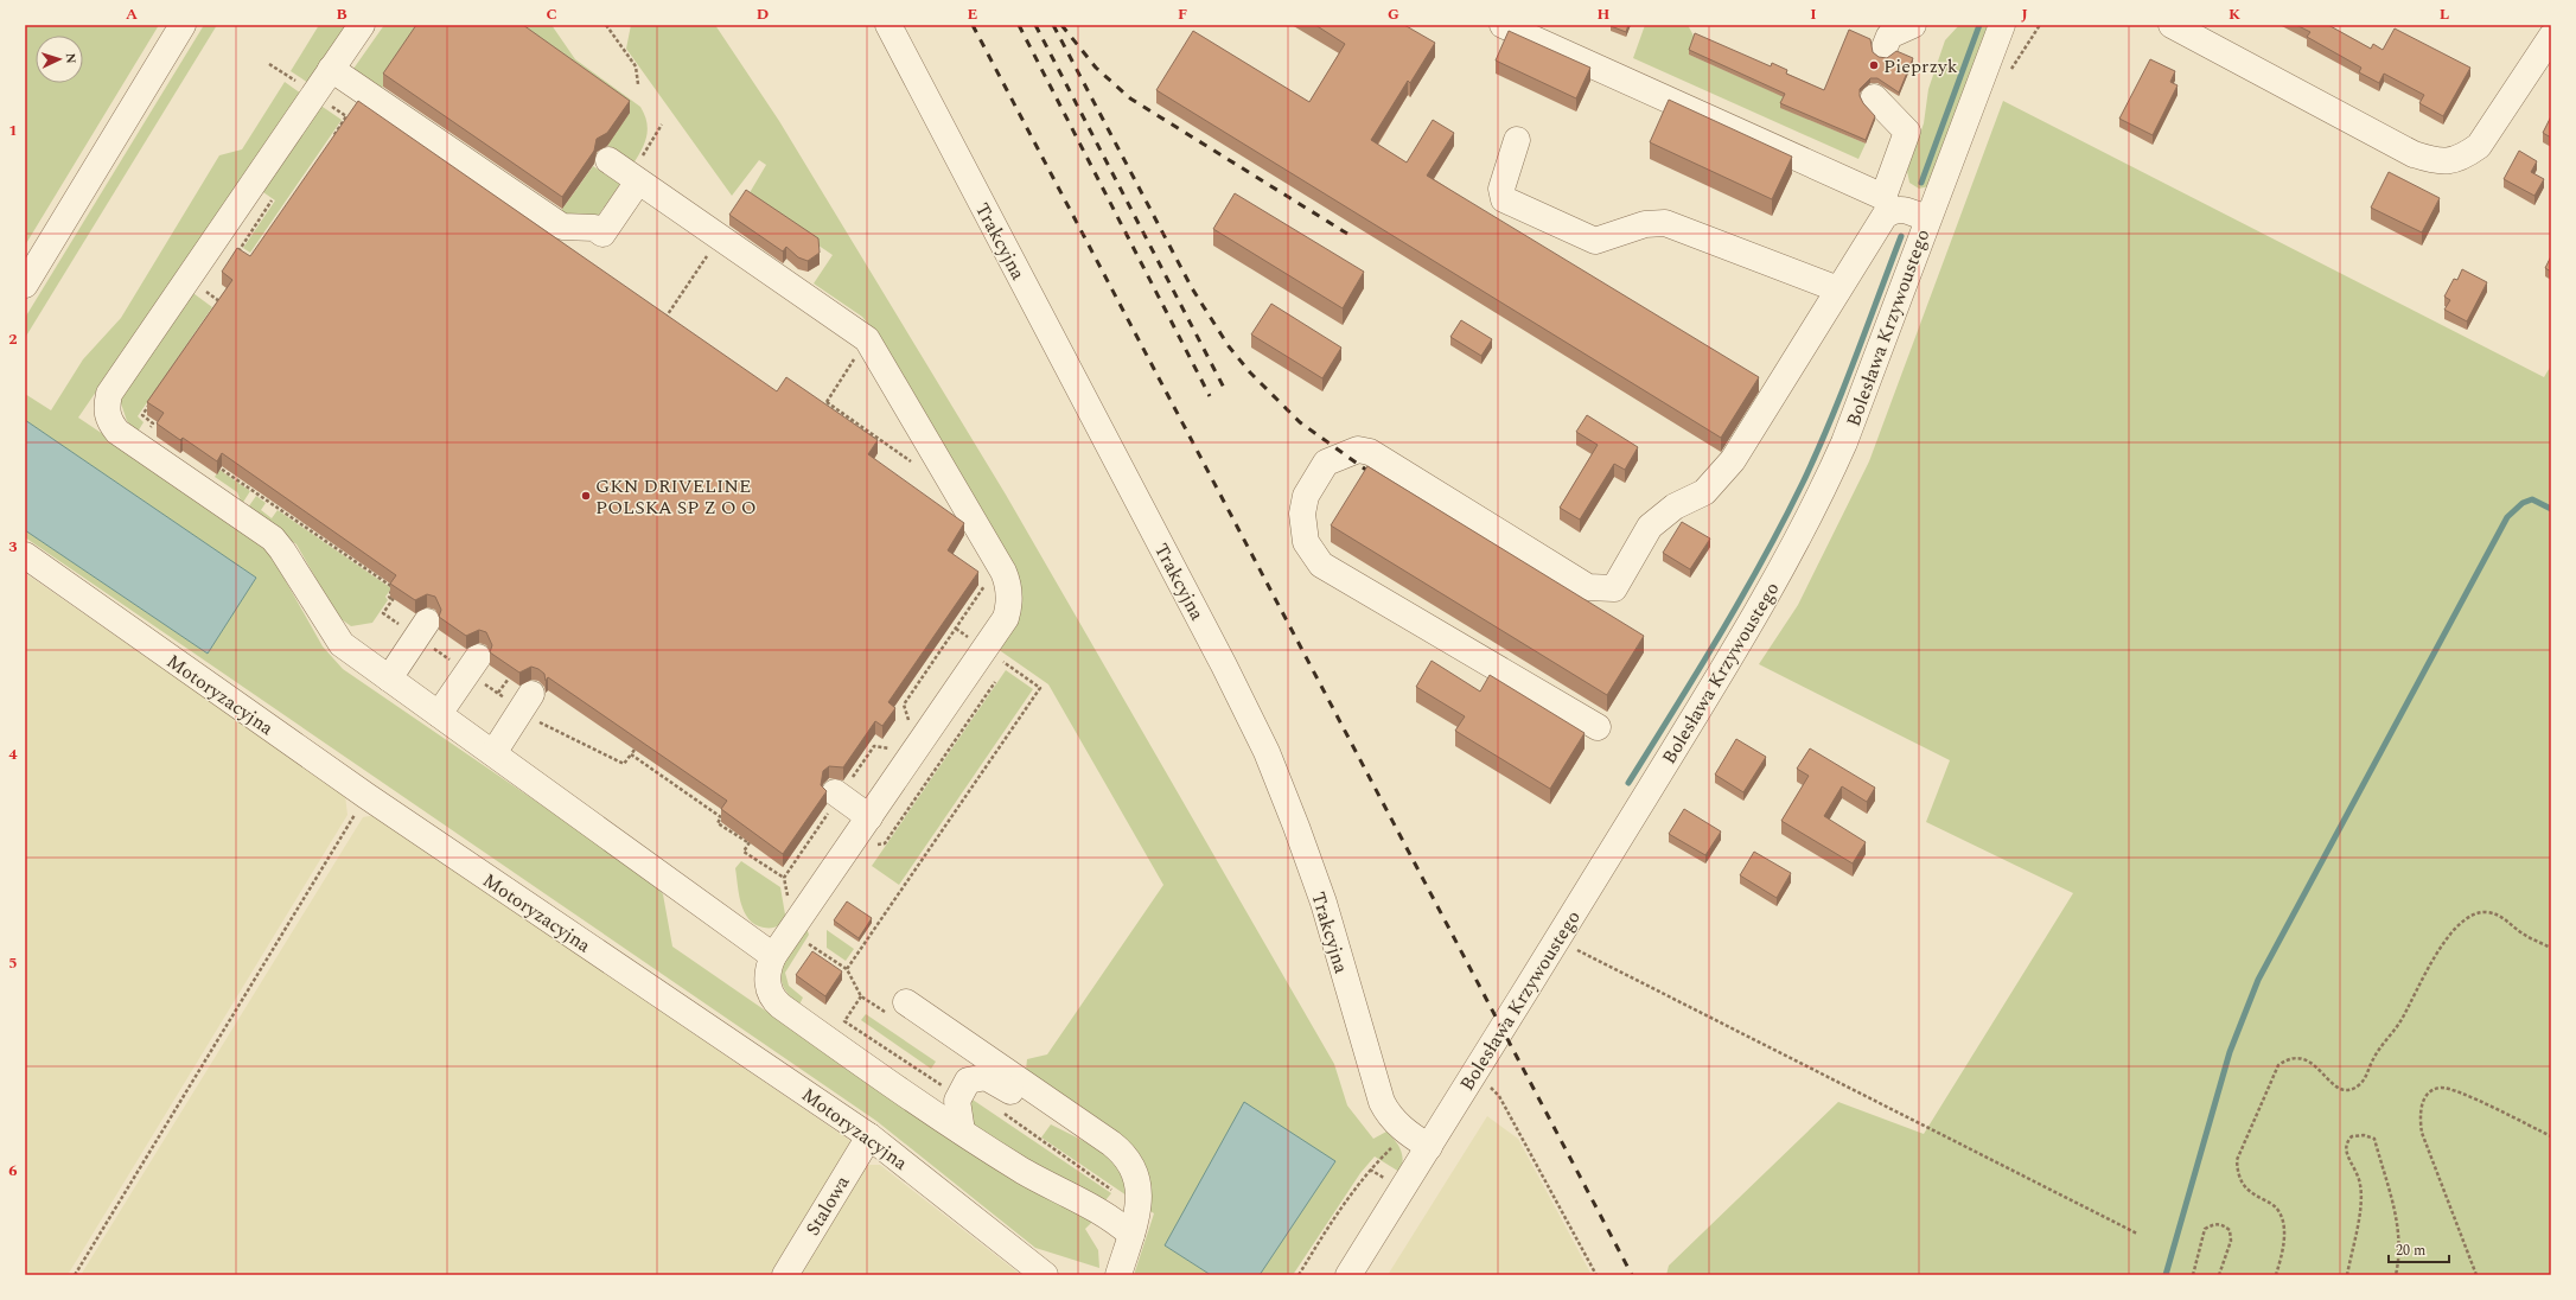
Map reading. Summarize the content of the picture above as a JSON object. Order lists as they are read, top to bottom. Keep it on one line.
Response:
{"streets":{"street":["Trakcyjna","Bolesława Krzywoustego","Motoryzacyjna","Stalowa"]},"crossings":[["Trakcyjna","Bolesława Krzywoustego"],["Motoryzacyjna","Stalowa"]],"places":["Pieprzyk","GKN DRIVELINE POLSKA SP Z O O"],"scale_bar":"20 m","north":"right","grid":{"columns":["A","B","C","D","E","F","G","H","I","J","K","L"],"rows":["1","2","3","4","5","6"]}}
